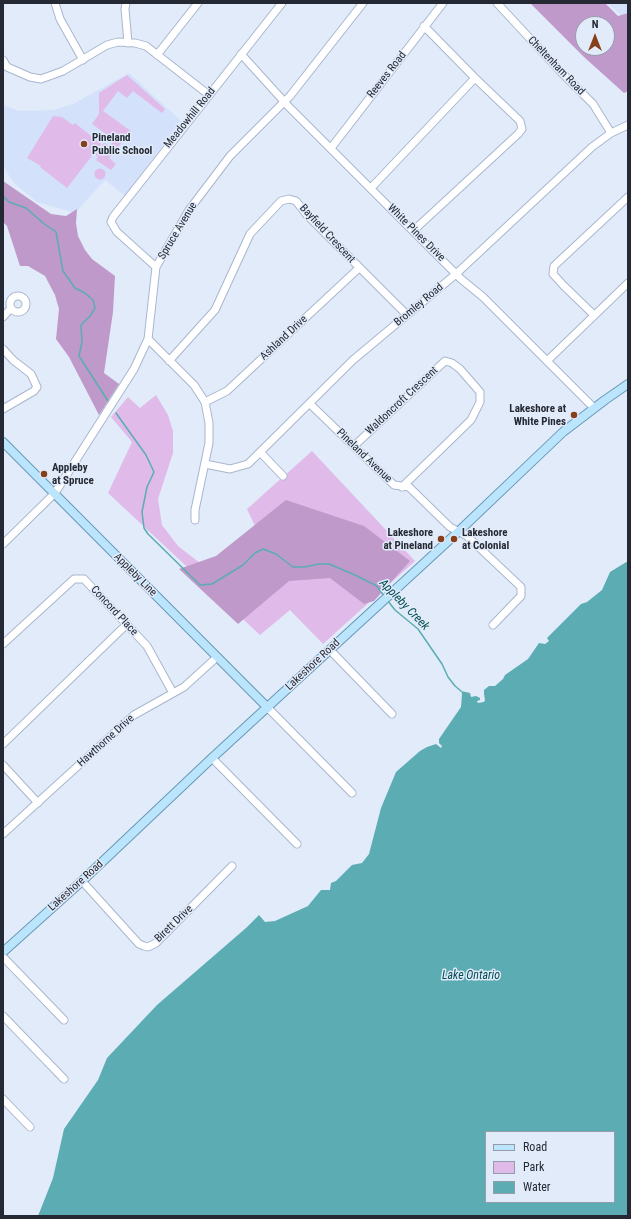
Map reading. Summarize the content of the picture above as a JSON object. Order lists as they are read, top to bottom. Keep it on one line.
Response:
{"streets":{"main road":["Appleby Line","Lakeshore Road"],"street":["Cheltenham Road","Reeves Road","Meadowhill Road","Spruce Avenue","White Pines Drive","Bayfield Crescent","Bromley Road","Ashland Drive","Waldoncroft Crescent","Pineland Avenue","Concord Place","Hawthorne Drive","Birett Drive"]},"crossings":[["Cheltenham Road","Bromley Road"],["Reeves Road","White Pines Drive"],["Meadowhill Road","Spruce Avenue"],["Meadowhill Road","White Pines Drive"],["Spruce Avenue","White Pines Drive"],["Spruce Avenue","Appleby Line"],["White Pines Drive","Bromley Road"],["White Pines Drive","Lakeshore Road"],["Bayfield Crescent","Bromley Road"],["Bayfield Crescent","Ashland Drive"],["Bromley Road","Pineland Avenue"],["Waldoncroft Crescent","Pineland Avenue"],["Pineland Avenue","Lakeshore Road"],["Appleby Line","Lakeshore Road"],["Appleby Line","Hawthorne Drive"],["Concord Place","Hawthorne Drive"],["Lakeshore Road","Birett Drive"]],"water":["Appleby Creek","Lake Ontario"],"places":["Pineland Public School","Lakeshore at White Pines","Appleby at Spruce","Lakeshore at Pineland","Lakeshore at Colonial"],"legend":["Road","Park","Water"],"north":"top"}
